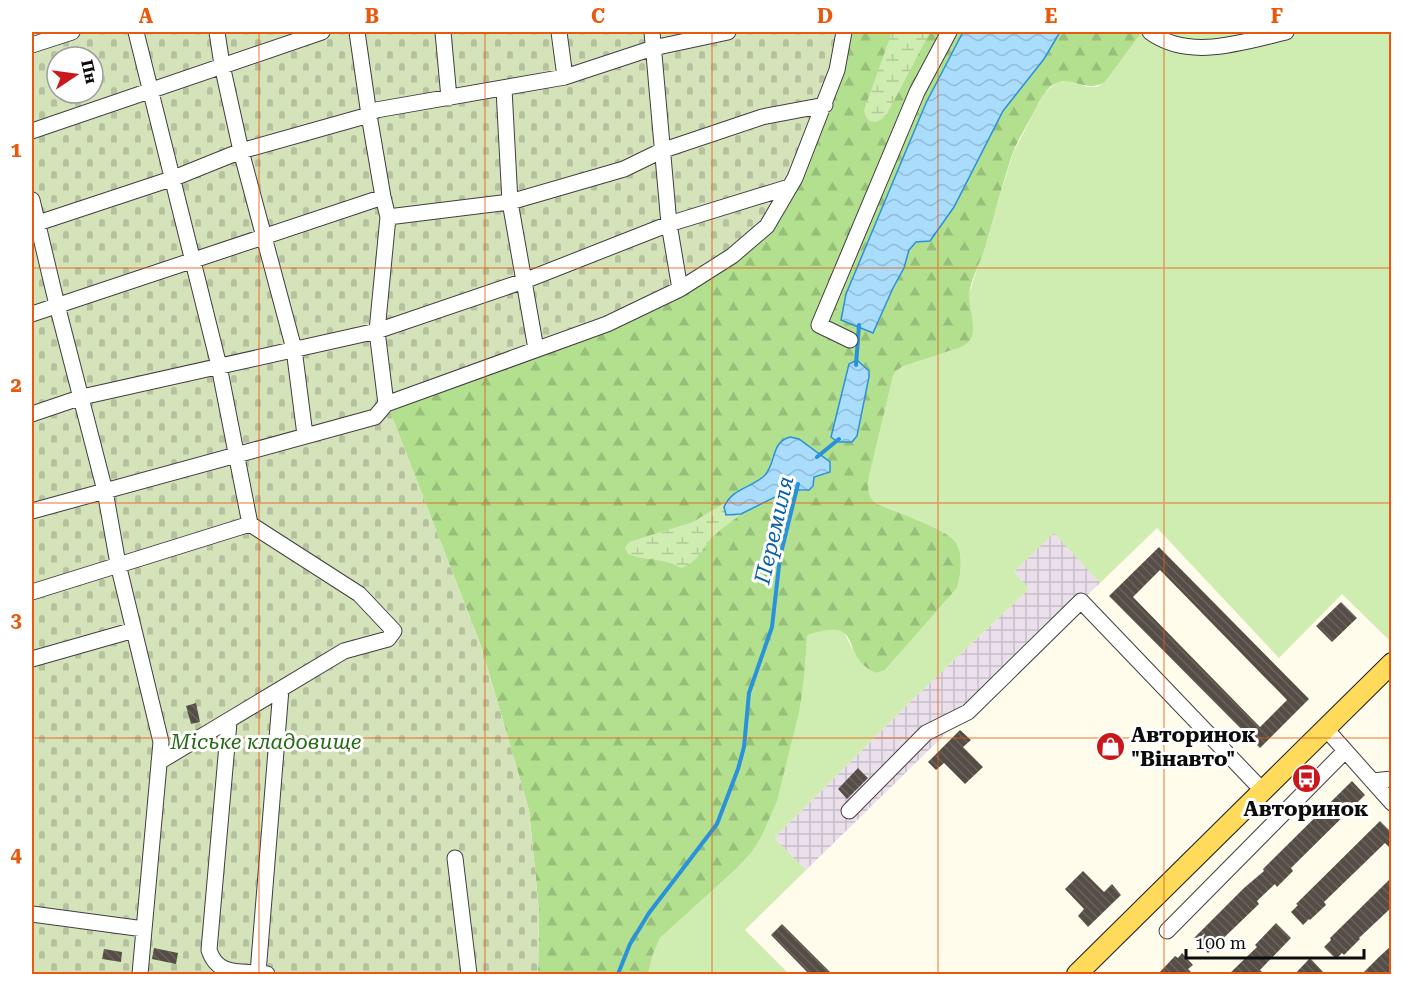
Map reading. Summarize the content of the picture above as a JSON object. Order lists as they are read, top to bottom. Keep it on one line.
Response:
{"water":["Перемиля"],"parks":["Міське кладовище"],"places":{"shop":["Авторинок \"Вінавто\""],"bus stop":["Авторинок"]},"scale_bar":"100 m","north":"right","grid":{"columns":["A","B","C","D","E","F"],"rows":["1","2","3","4"]}}
